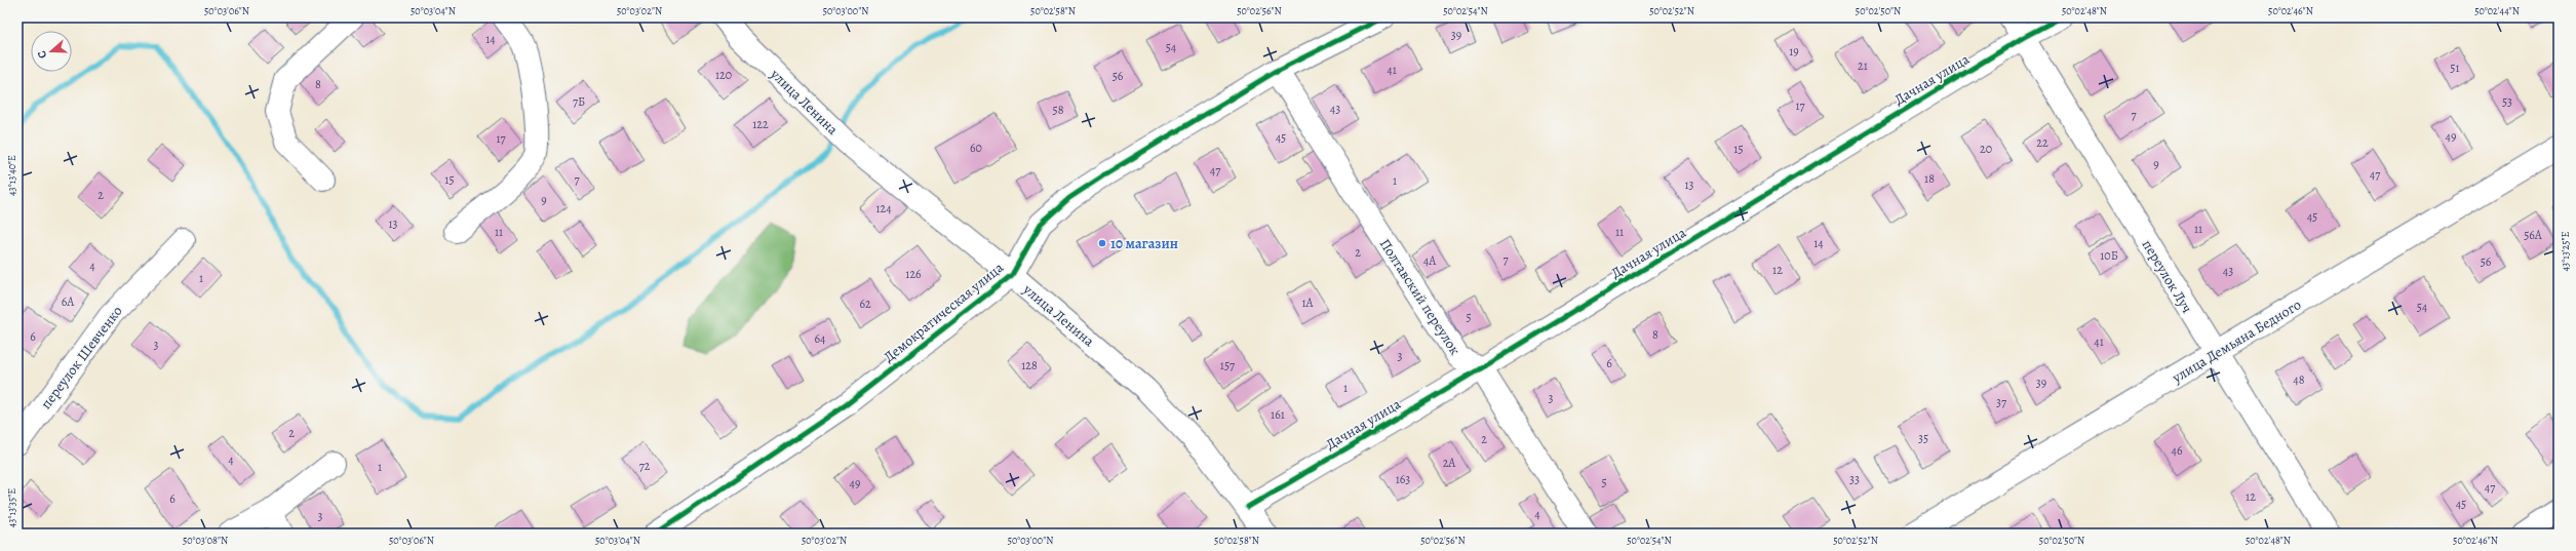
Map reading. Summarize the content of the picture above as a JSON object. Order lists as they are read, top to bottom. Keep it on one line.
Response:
{"streets":{"street":["Дачная улица","улица Ленина","переулок Луч","Полтавский переулок","Демократическая улица","улица Демьяна Бедного","переулок Шевченко"]},"crossings":[["Дачная улица","улица Ленина"],["Дачная улица","переулок Луч"],["Дачная улица","Полтавский переулок"],["улица Ленина","Демократическая улица"],["переулок Луч","улица Демьяна Бедного"],["Полтавский переулок","Демократическая улица"]],"places":["10 магазин"],"house_numbers":["39","14","54","19","21","51","41","120","56","8","7Б","53","17","43","58","7","122","49","45","17","22","60","15","20","9","47","47","18","15","7","1","13","2","9","124","45","13","11","11","11","56А","14","2","10Б","7","4А","56","4","12","43","126","1","6А","1А","62","54","5","8","6","64","41","3","3","6","128","157","48","39","1","3","37","161","2","35","2","46","4","2А","72","1","163","33","5","49","47","12","6","45","4","3"],"north":"left","coordinates":["50°03'06\"N","50°03'04\"N","50°03'02\"N","50°03'00\"N","50°02'58\"N","50°02'56\"N","50°02'54\"N","50°02'52\"N","50°02'50\"N","50°02'48\"N","50°02'46\"N","50°02'44\"N","43°13'40\"E","43°13'25\"E","43°13'35\"E","50°03'08\"N"]}
